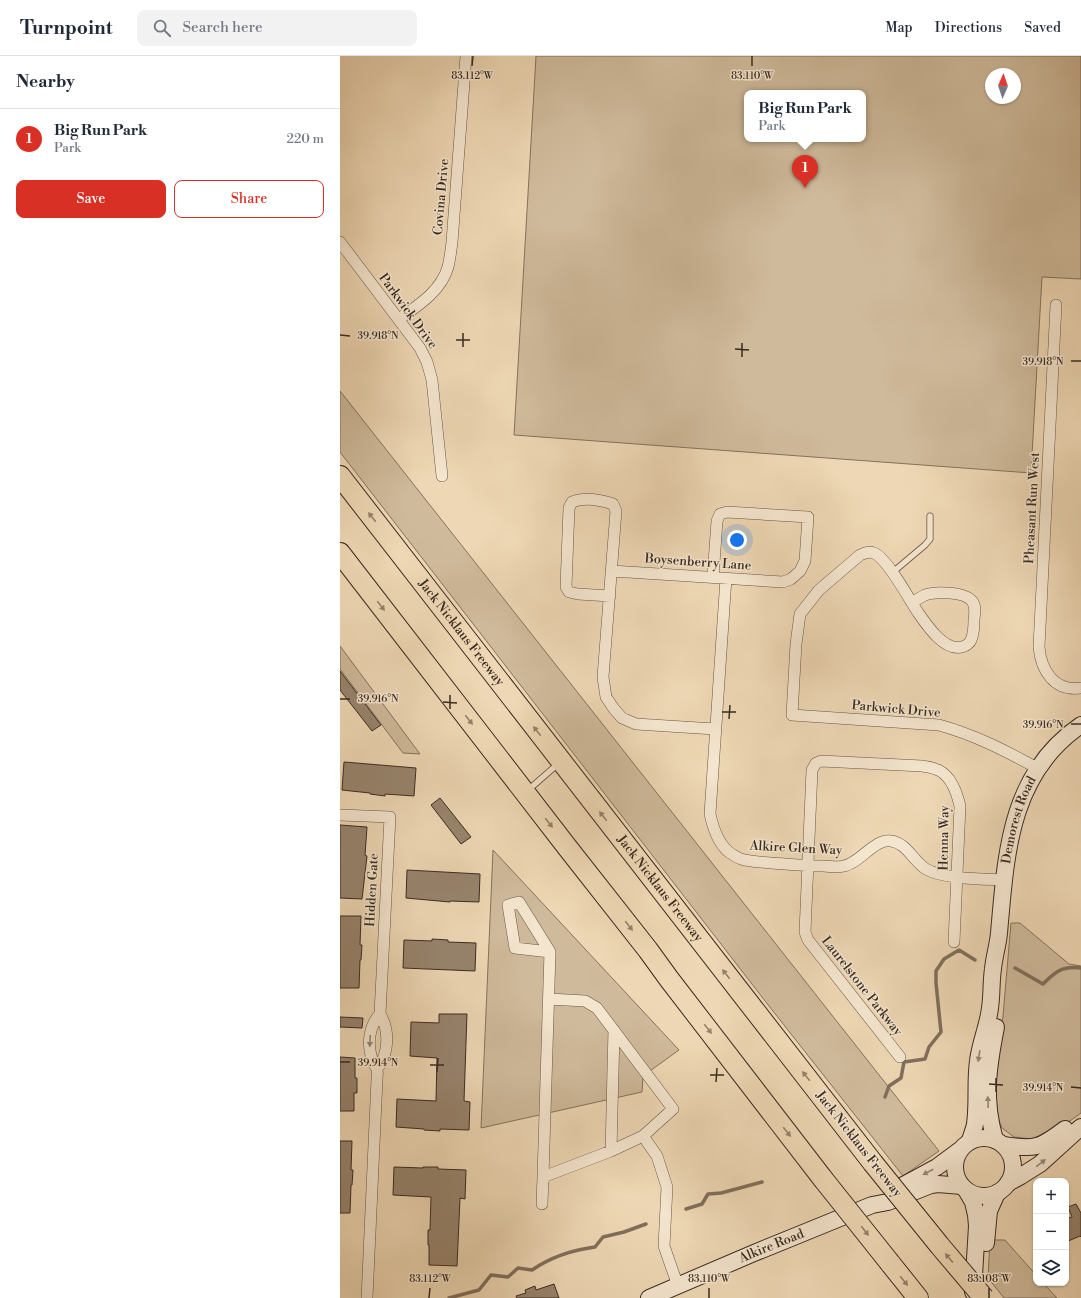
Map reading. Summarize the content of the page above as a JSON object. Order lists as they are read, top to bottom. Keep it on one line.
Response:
{"streets":{"highway":["Jack Nicklaus Freeway"],"street":["Covina Drive","Parkwick Drive","Pheasant Run West","Boysenberry Lane","Demorest Road","Henna Way","Alkire Glen Way","Hidden Gate","Laurelstone Parkway","Alkire Road"]},"crossings":[["Covina Drive","Parkwick Drive"],["Parkwick Drive","Demorest Road"],["Boysenberry Lane","Alkire Glen Way"],["Demorest Road","Alkire Glen Way"],["Demorest Road","Alkire Road"],["Henna Way","Alkire Glen Way"],["Henna Way","Laurelstone Parkway"],["Alkire Glen Way","Laurelstone Parkway"]],"north":"top","page":{"header":"Turnpoint","search":"Search here","nav":["Map","Directions","Saved"],"heading":"Nearby","popup":["Big Run Park","Park"],"list":[{"mark":"1","name":"Big Run Park","note":"Park","value":"220 m"}],"pins":"1","buttons":["Save","Share"],"map_buttons":["+","−"]},"coordinates":["83.112°W","83.110°W","39.918°N","39.916°N","39.914°N","83.108°W"]}
